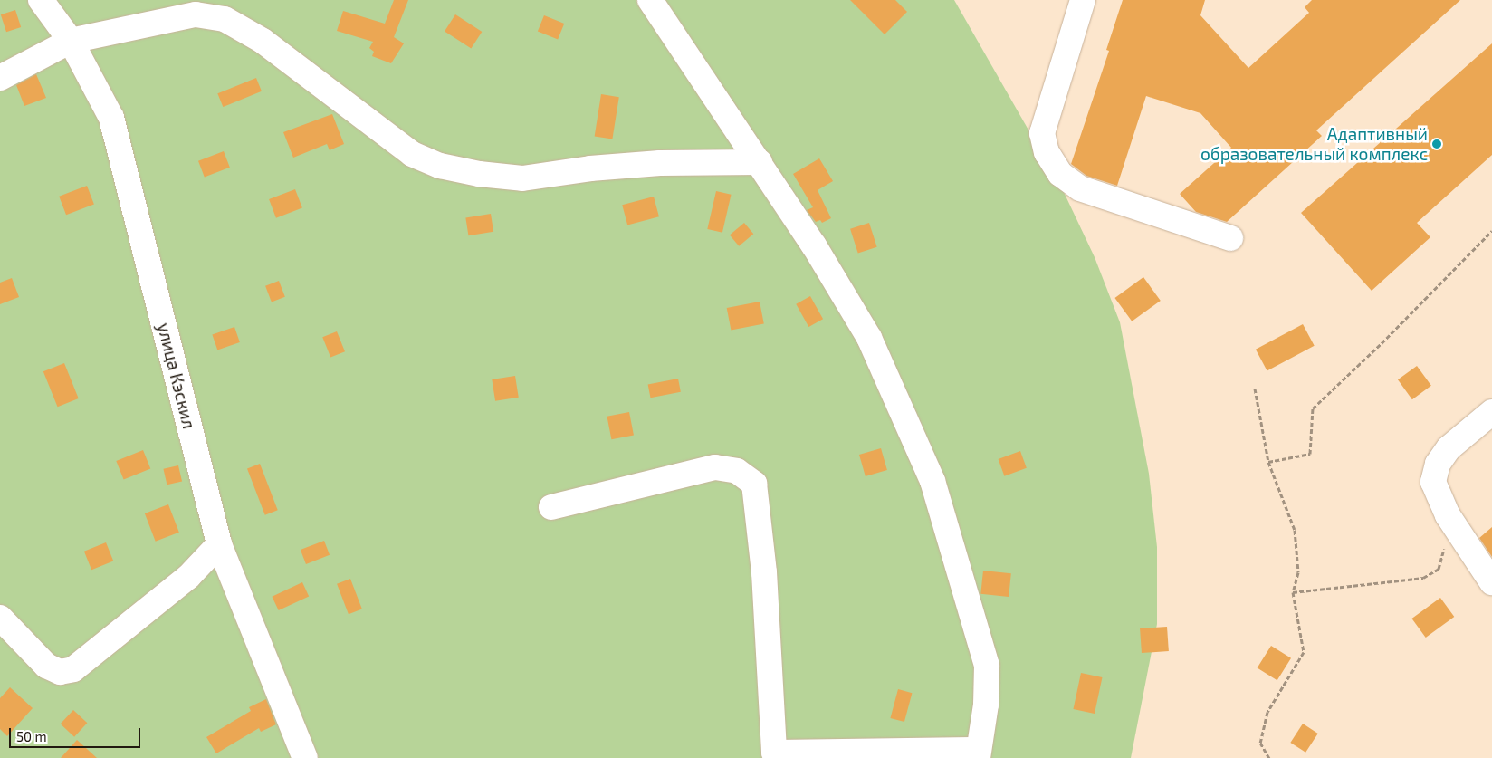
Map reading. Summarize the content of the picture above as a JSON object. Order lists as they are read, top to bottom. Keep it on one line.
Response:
{"streets":{"street":["улица Кэскил"]},"places":["Адаптивный образовательный комплекс"],"scale_bar":"50 m"}
